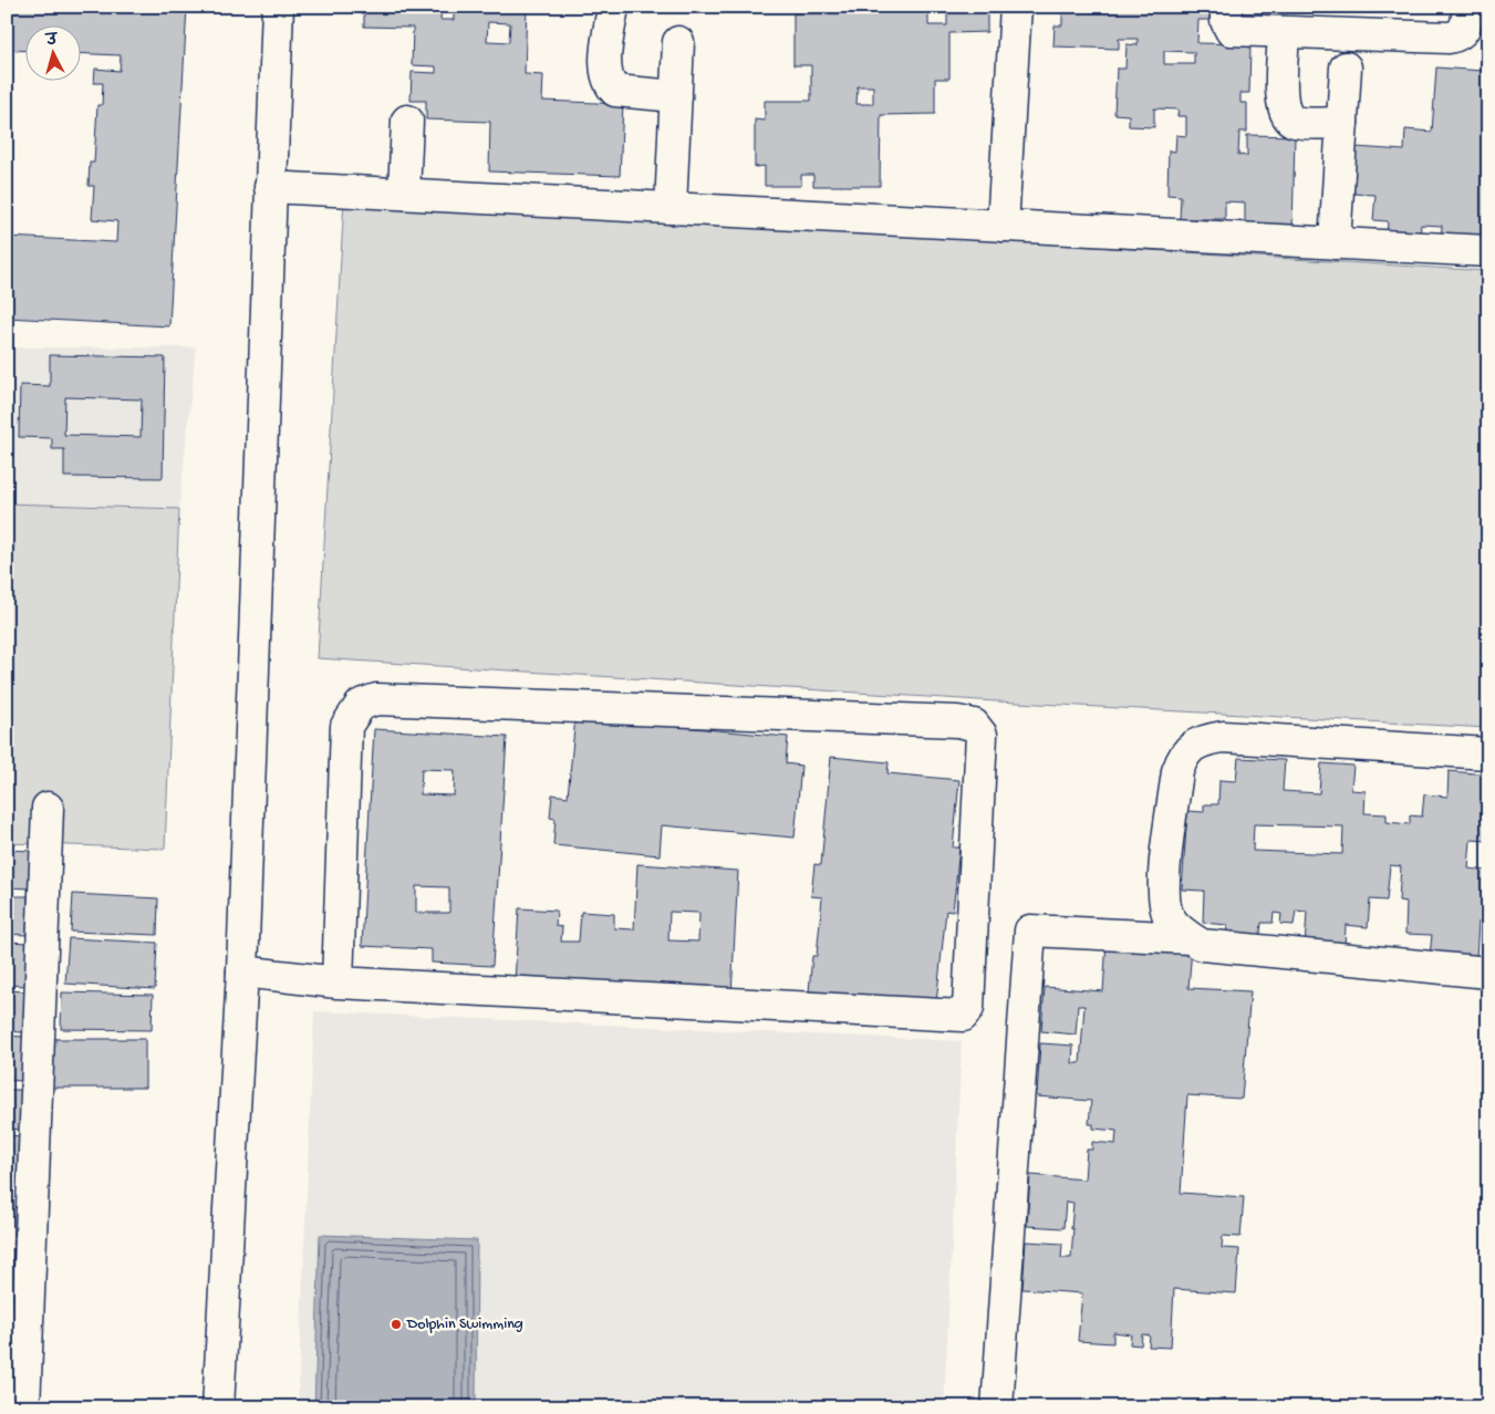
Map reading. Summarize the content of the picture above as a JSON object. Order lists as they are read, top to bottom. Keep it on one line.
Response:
{"places":["Dolphin Swimming"],"north":"top"}
